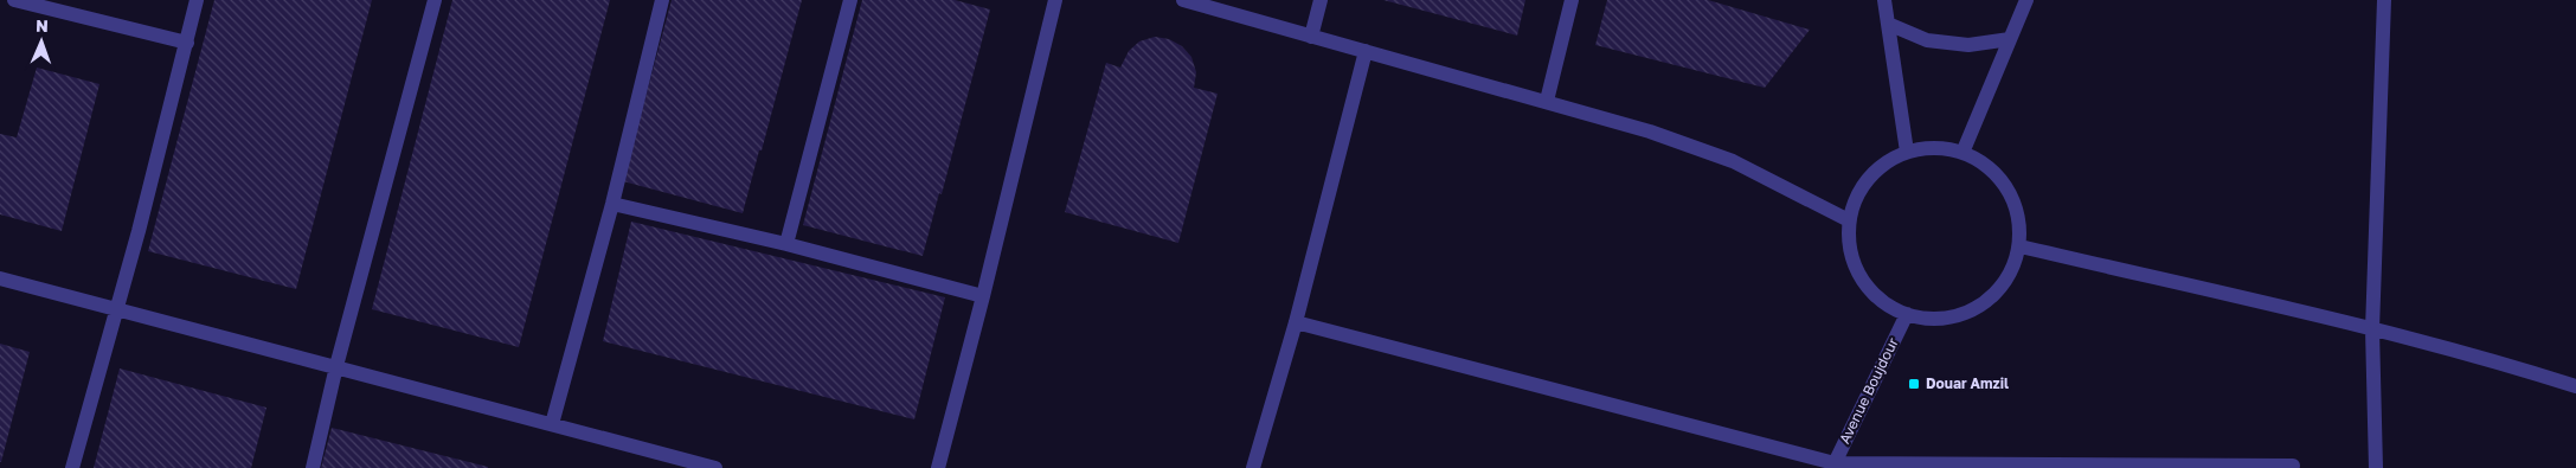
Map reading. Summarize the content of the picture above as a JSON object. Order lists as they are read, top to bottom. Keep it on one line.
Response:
{"streets":{"street":["Avenue Boujdour"]},"places":{"transit":["Douar Amzil"]},"north":"top"}
